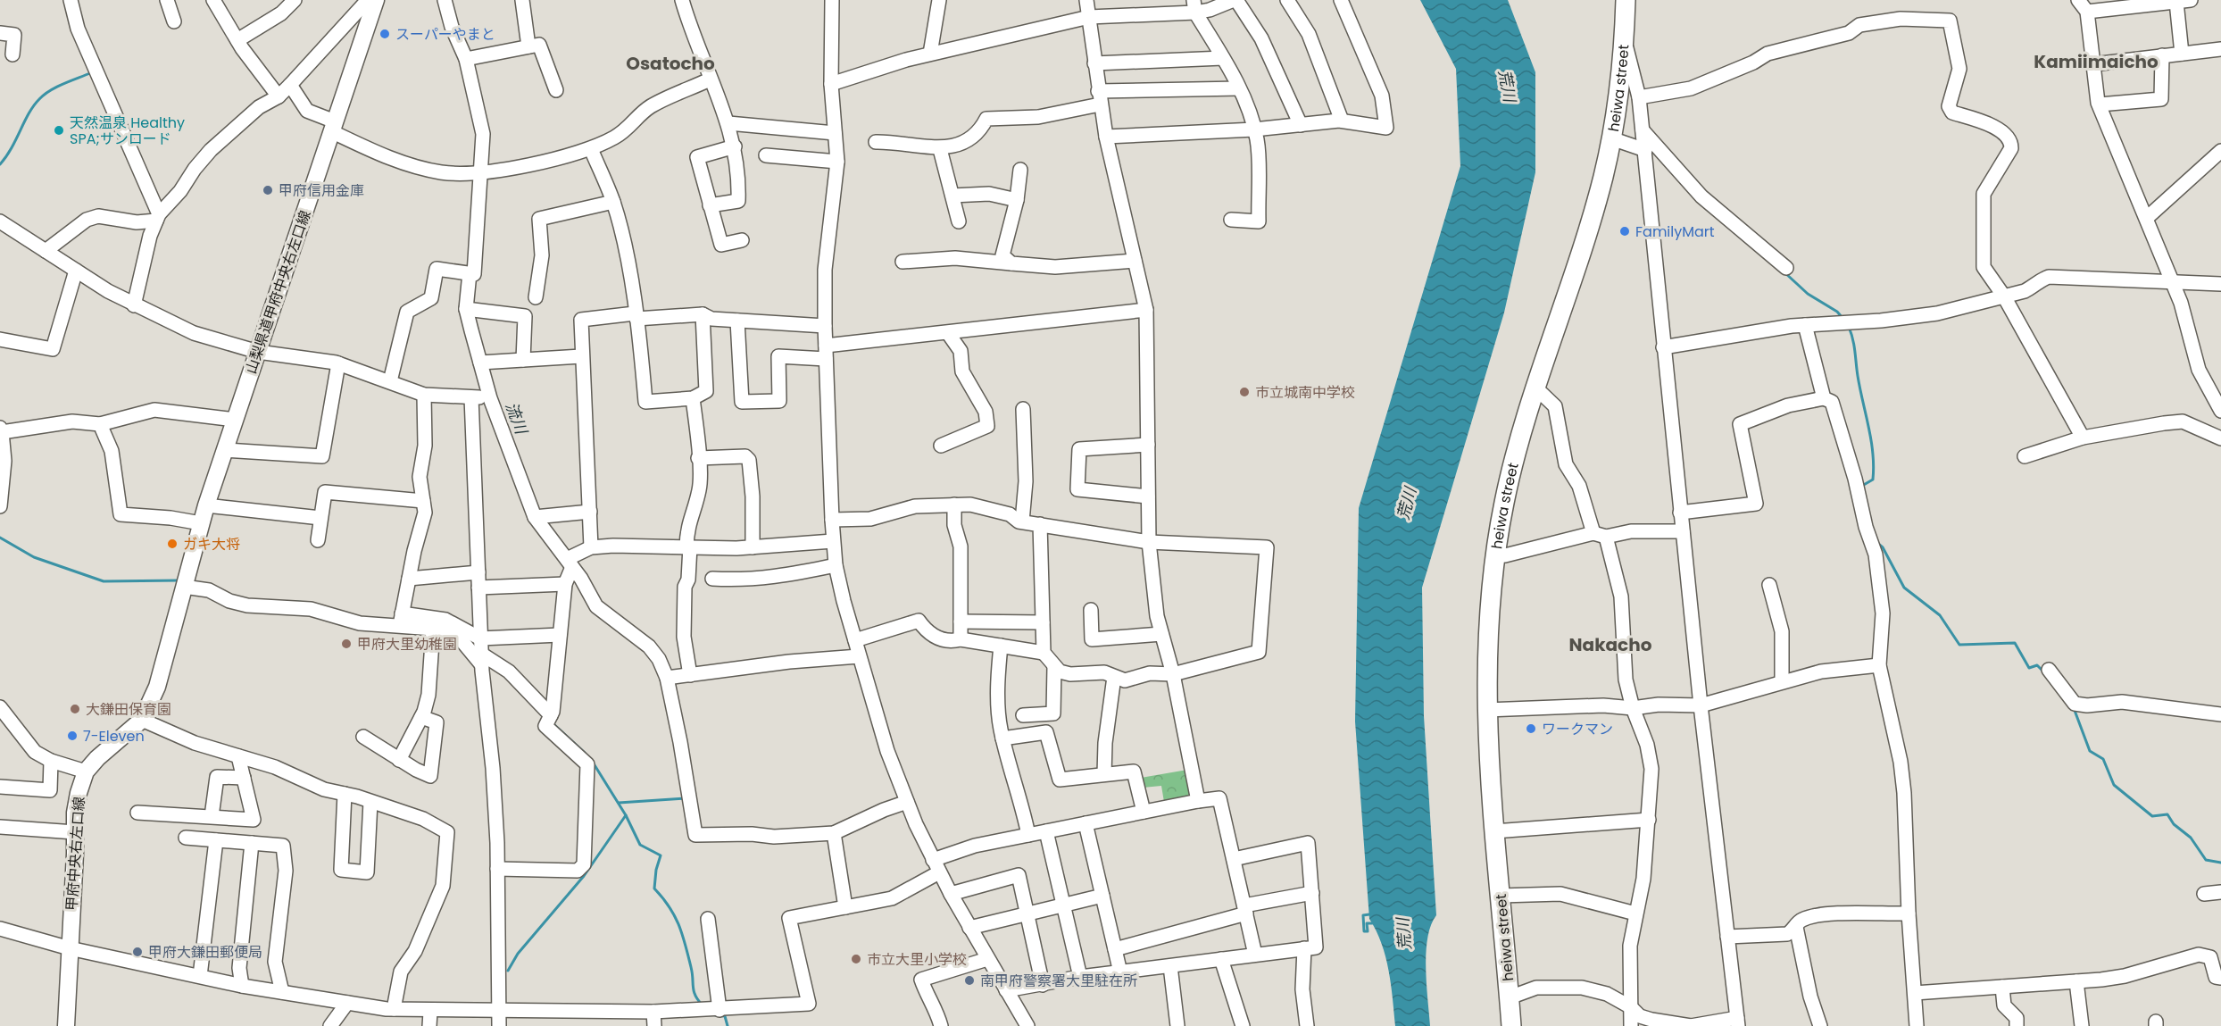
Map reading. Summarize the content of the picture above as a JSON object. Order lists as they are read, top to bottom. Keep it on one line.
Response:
{"streets":{"highway":["heiwa street"],"main road":["山梨県道甲府中央右左口線","甲府中央右左口線"]},"crossings":[["山梨県道甲府中央右左口線","甲府中央右左口線"]],"districts":["Kamiimaicho","Osatocho","Nakacho"],"water":["荒川","流川"],"places":["スーパーやまと","天然温泉 Healthy SPA;サンロード","甲府信用金庫","FamilyMart","市立城南中学校","ガキ大将","甲府大里幼稚園","大鎌田保育園","ワークマン","7-Eleven","甲府大鎌田郵便局","市立大里小学校","南甲府警察署大里駐在所"]}
